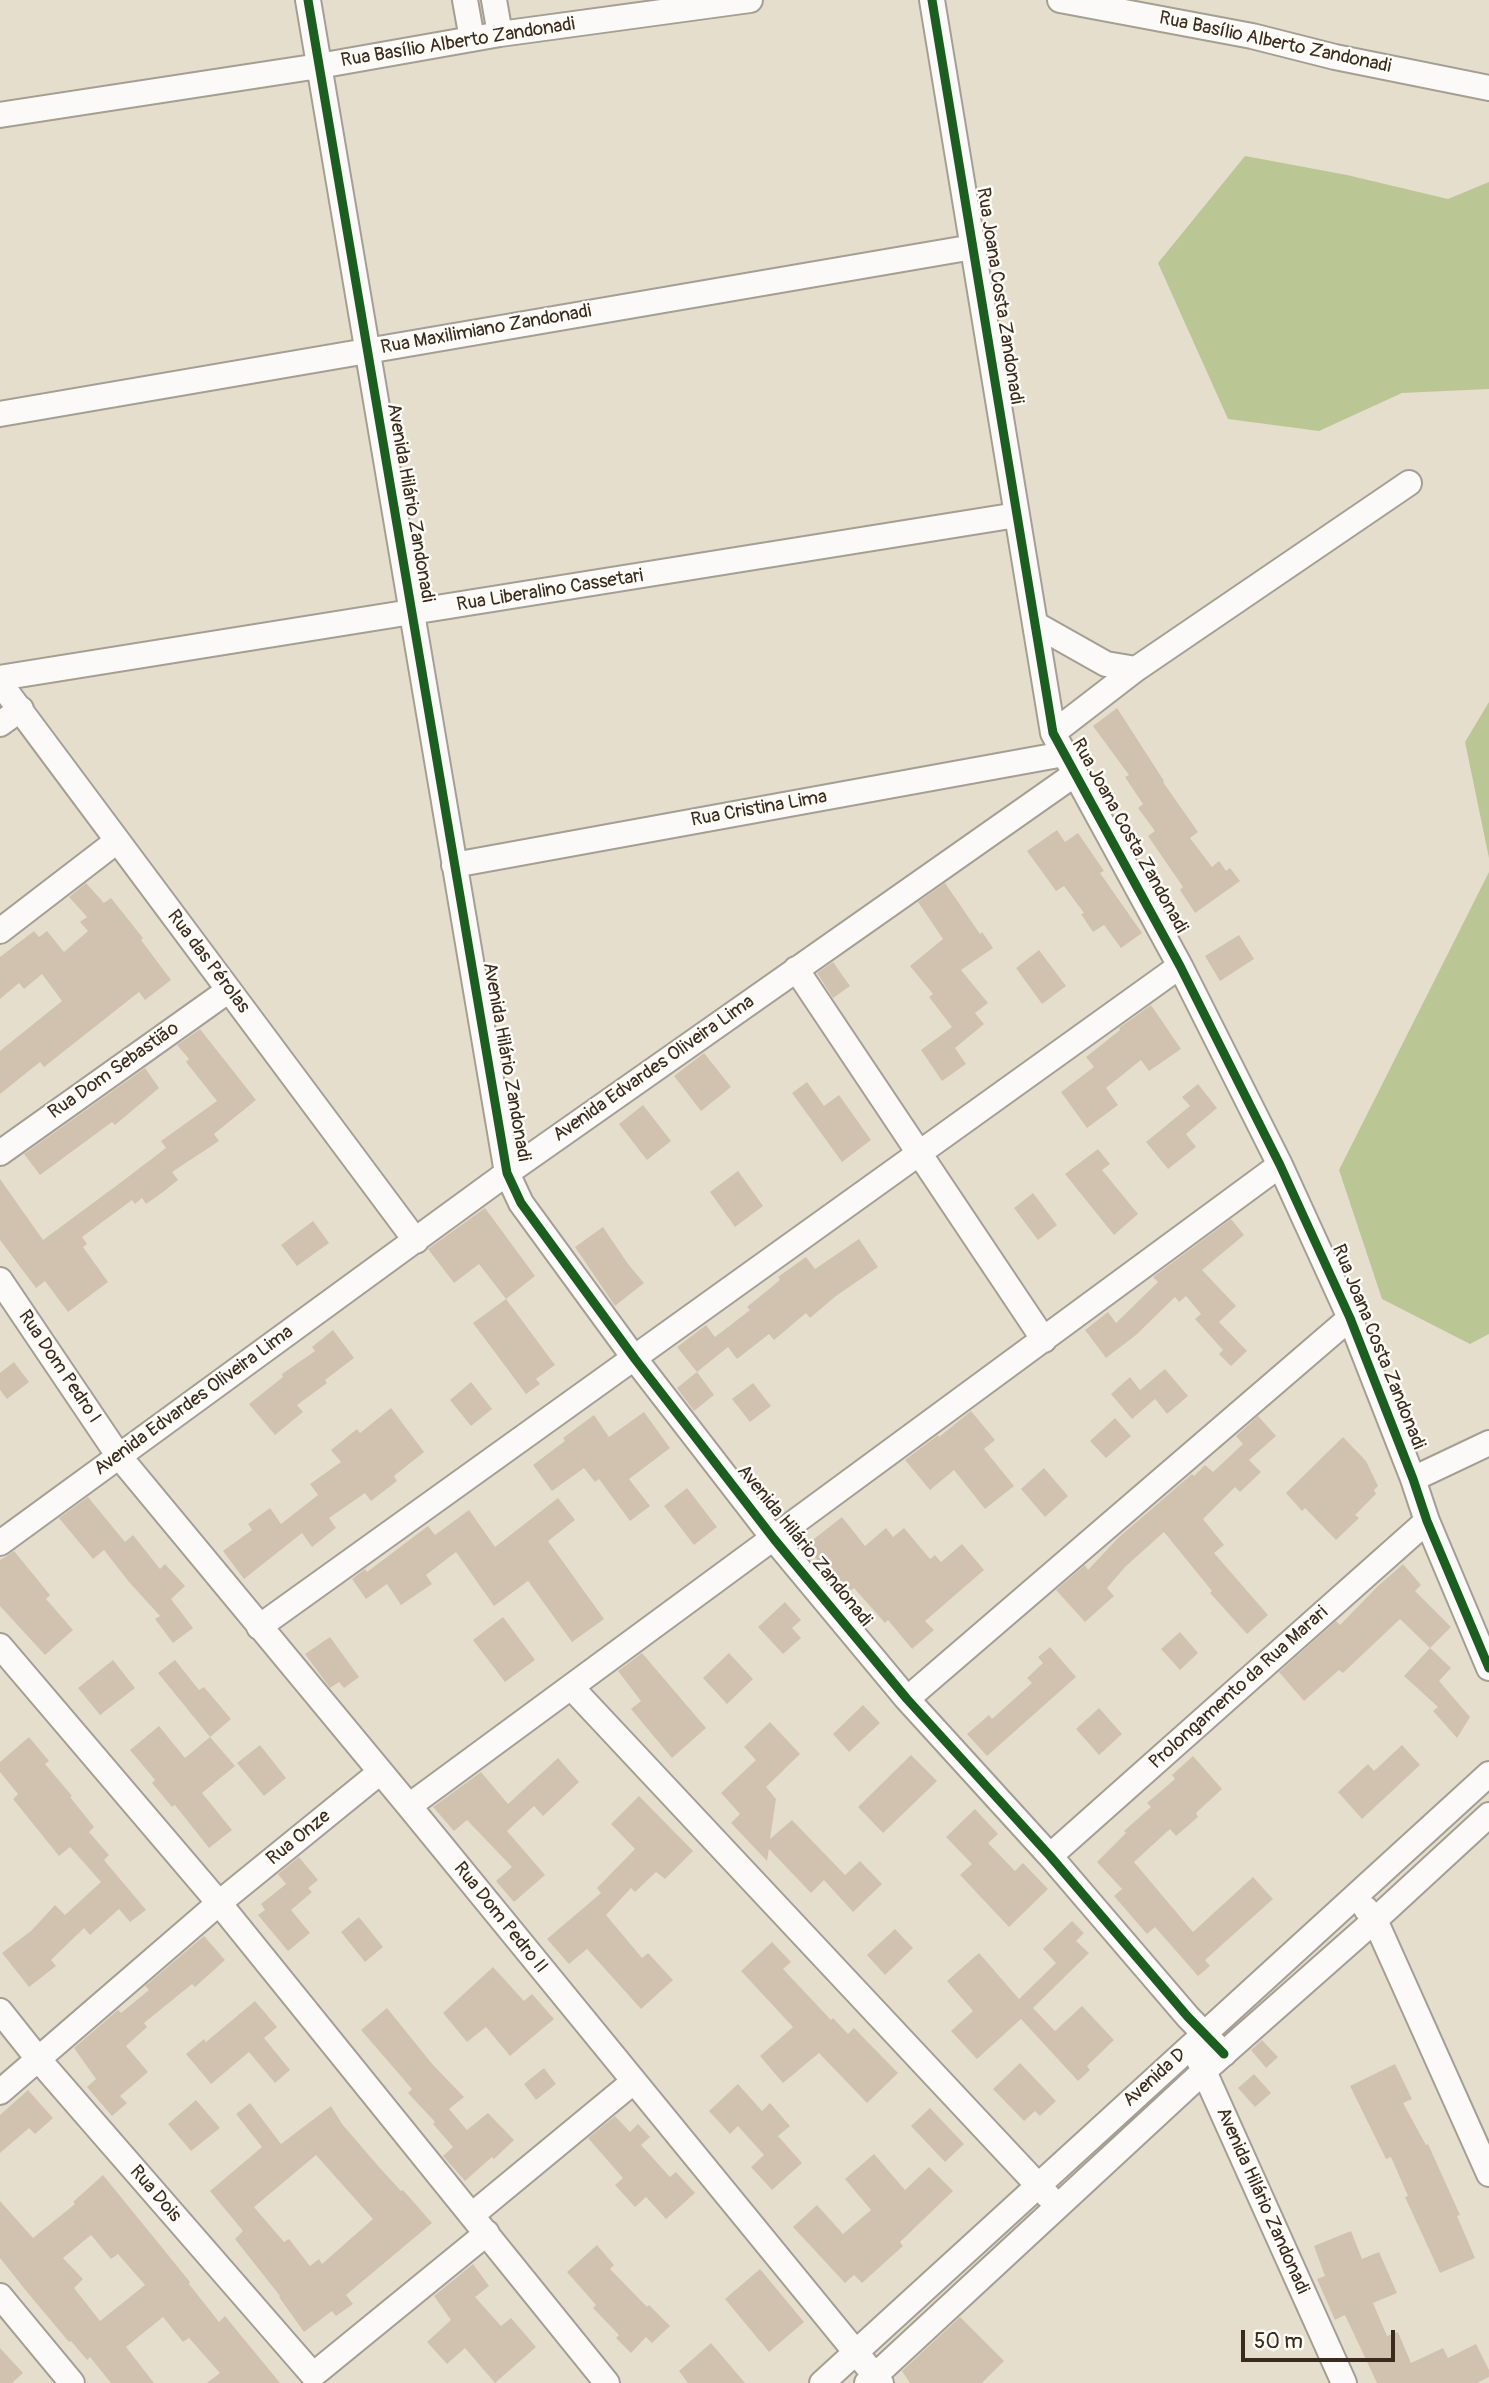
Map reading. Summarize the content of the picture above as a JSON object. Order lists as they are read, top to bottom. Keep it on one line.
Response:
{"streets":{"street":["Rua Basílio Alberto Zandonadi","Rua Joana Costa Zandonadi","Rua Maxilimiano Zandonadi","Avenida Hilário Zandonadi","Rua Liberalino Cassetari","Rua Cristina Lima","Rua das Pérolas","Avenida Edvardes Oliveira Lima","Rua Dom Sebastião","Rua Dom Pedro I","Prolongamento da Rua Marari","Rua Onze","Rua Dom Pedro II","Avenida D","Rua Dois"]},"crossings":[["Rua Basílio Alberto Zandonadi","Avenida Hilário Zandonadi"],["Rua Joana Costa Zandonadi","Rua Maxilimiano Zandonadi"],["Rua Joana Costa Zandonadi","Rua Liberalino Cassetari"],["Rua Joana Costa Zandonadi","Rua Cristina Lima"],["Rua Joana Costa Zandonadi","Avenida Edvardes Oliveira Lima"],["Rua Joana Costa Zandonadi","Prolongamento da Rua Marari"],["Rua Maxilimiano Zandonadi","Avenida Hilário Zandonadi"],["Avenida Hilário Zandonadi","Rua Liberalino Cassetari"],["Avenida Hilário Zandonadi","Rua Cristina Lima"],["Avenida Hilário Zandonadi","Avenida Edvardes Oliveira Lima"],["Avenida Hilário Zandonadi","Prolongamento da Rua Marari"],["Avenida Hilário Zandonadi","Avenida D"],["Rua Liberalino Cassetari","Rua das Pérolas"],["Rua Cristina Lima","Avenida Edvardes Oliveira Lima"],["Rua das Pérolas","Avenida Edvardes Oliveira Lima"],["Rua das Pérolas","Rua Dom Sebastião"],["Avenida Edvardes Oliveira Lima","Rua Dom Pedro I"],["Avenida Edvardes Oliveira Lima","Rua Dom Pedro II"],["Rua Dom Pedro I","Rua Dom Pedro II"],["Rua Onze","Rua Dom Pedro II"],["Rua Onze","Rua Dois"],["Rua Dom Pedro II","Avenida D"]],"scale_bar":"50 m"}
